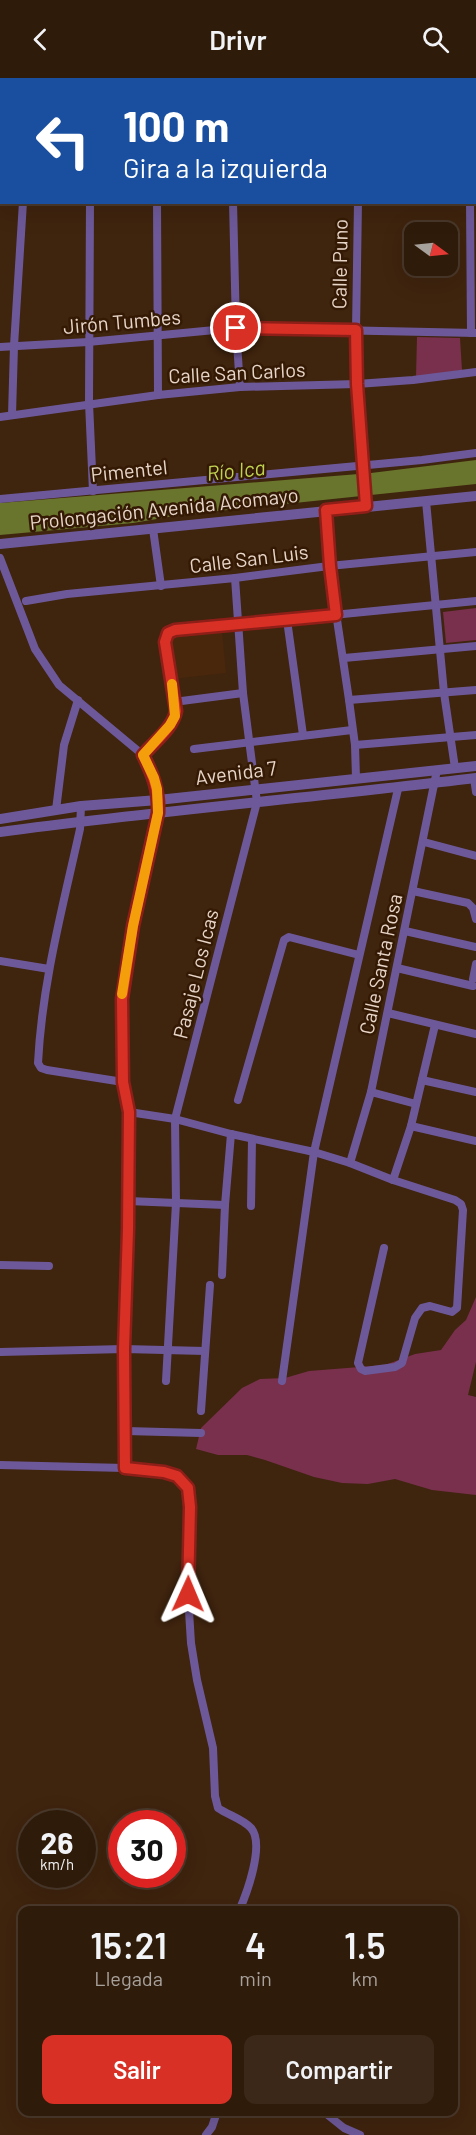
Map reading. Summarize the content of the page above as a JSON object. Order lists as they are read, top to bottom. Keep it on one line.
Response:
{"streets":{"street":["Calle Puno","Jirón Tumbes","Calle San Carlos","Pimentel","Prolongación Avenida Acomayo","Calle San Luis","Avenida 7","Calle Santa Rosa","Pasaje Los Icas"]},"crossings":[["Calle Puno","Jirón Tumbes"],["Calle Puno","Calle San Carlos"],["Calle Puno","Pimentel"],["Calle Puno","Prolongación Avenida Acomayo"],["Calle San Luis","Pasaje Los Icas"],["Avenida 7","Calle Santa Rosa"],["Avenida 7","Pasaje Los Icas"]],"water":["Río Ica"],"north":"right","page":{"header":"Drivr","turn":["100 m","Gira a la izquierda"],"speed":"26 km/h","limit":"30","eta":["15:21","Llegada","4","min","1.5","km"],"buttons":["Salir","Compartir"]}}
